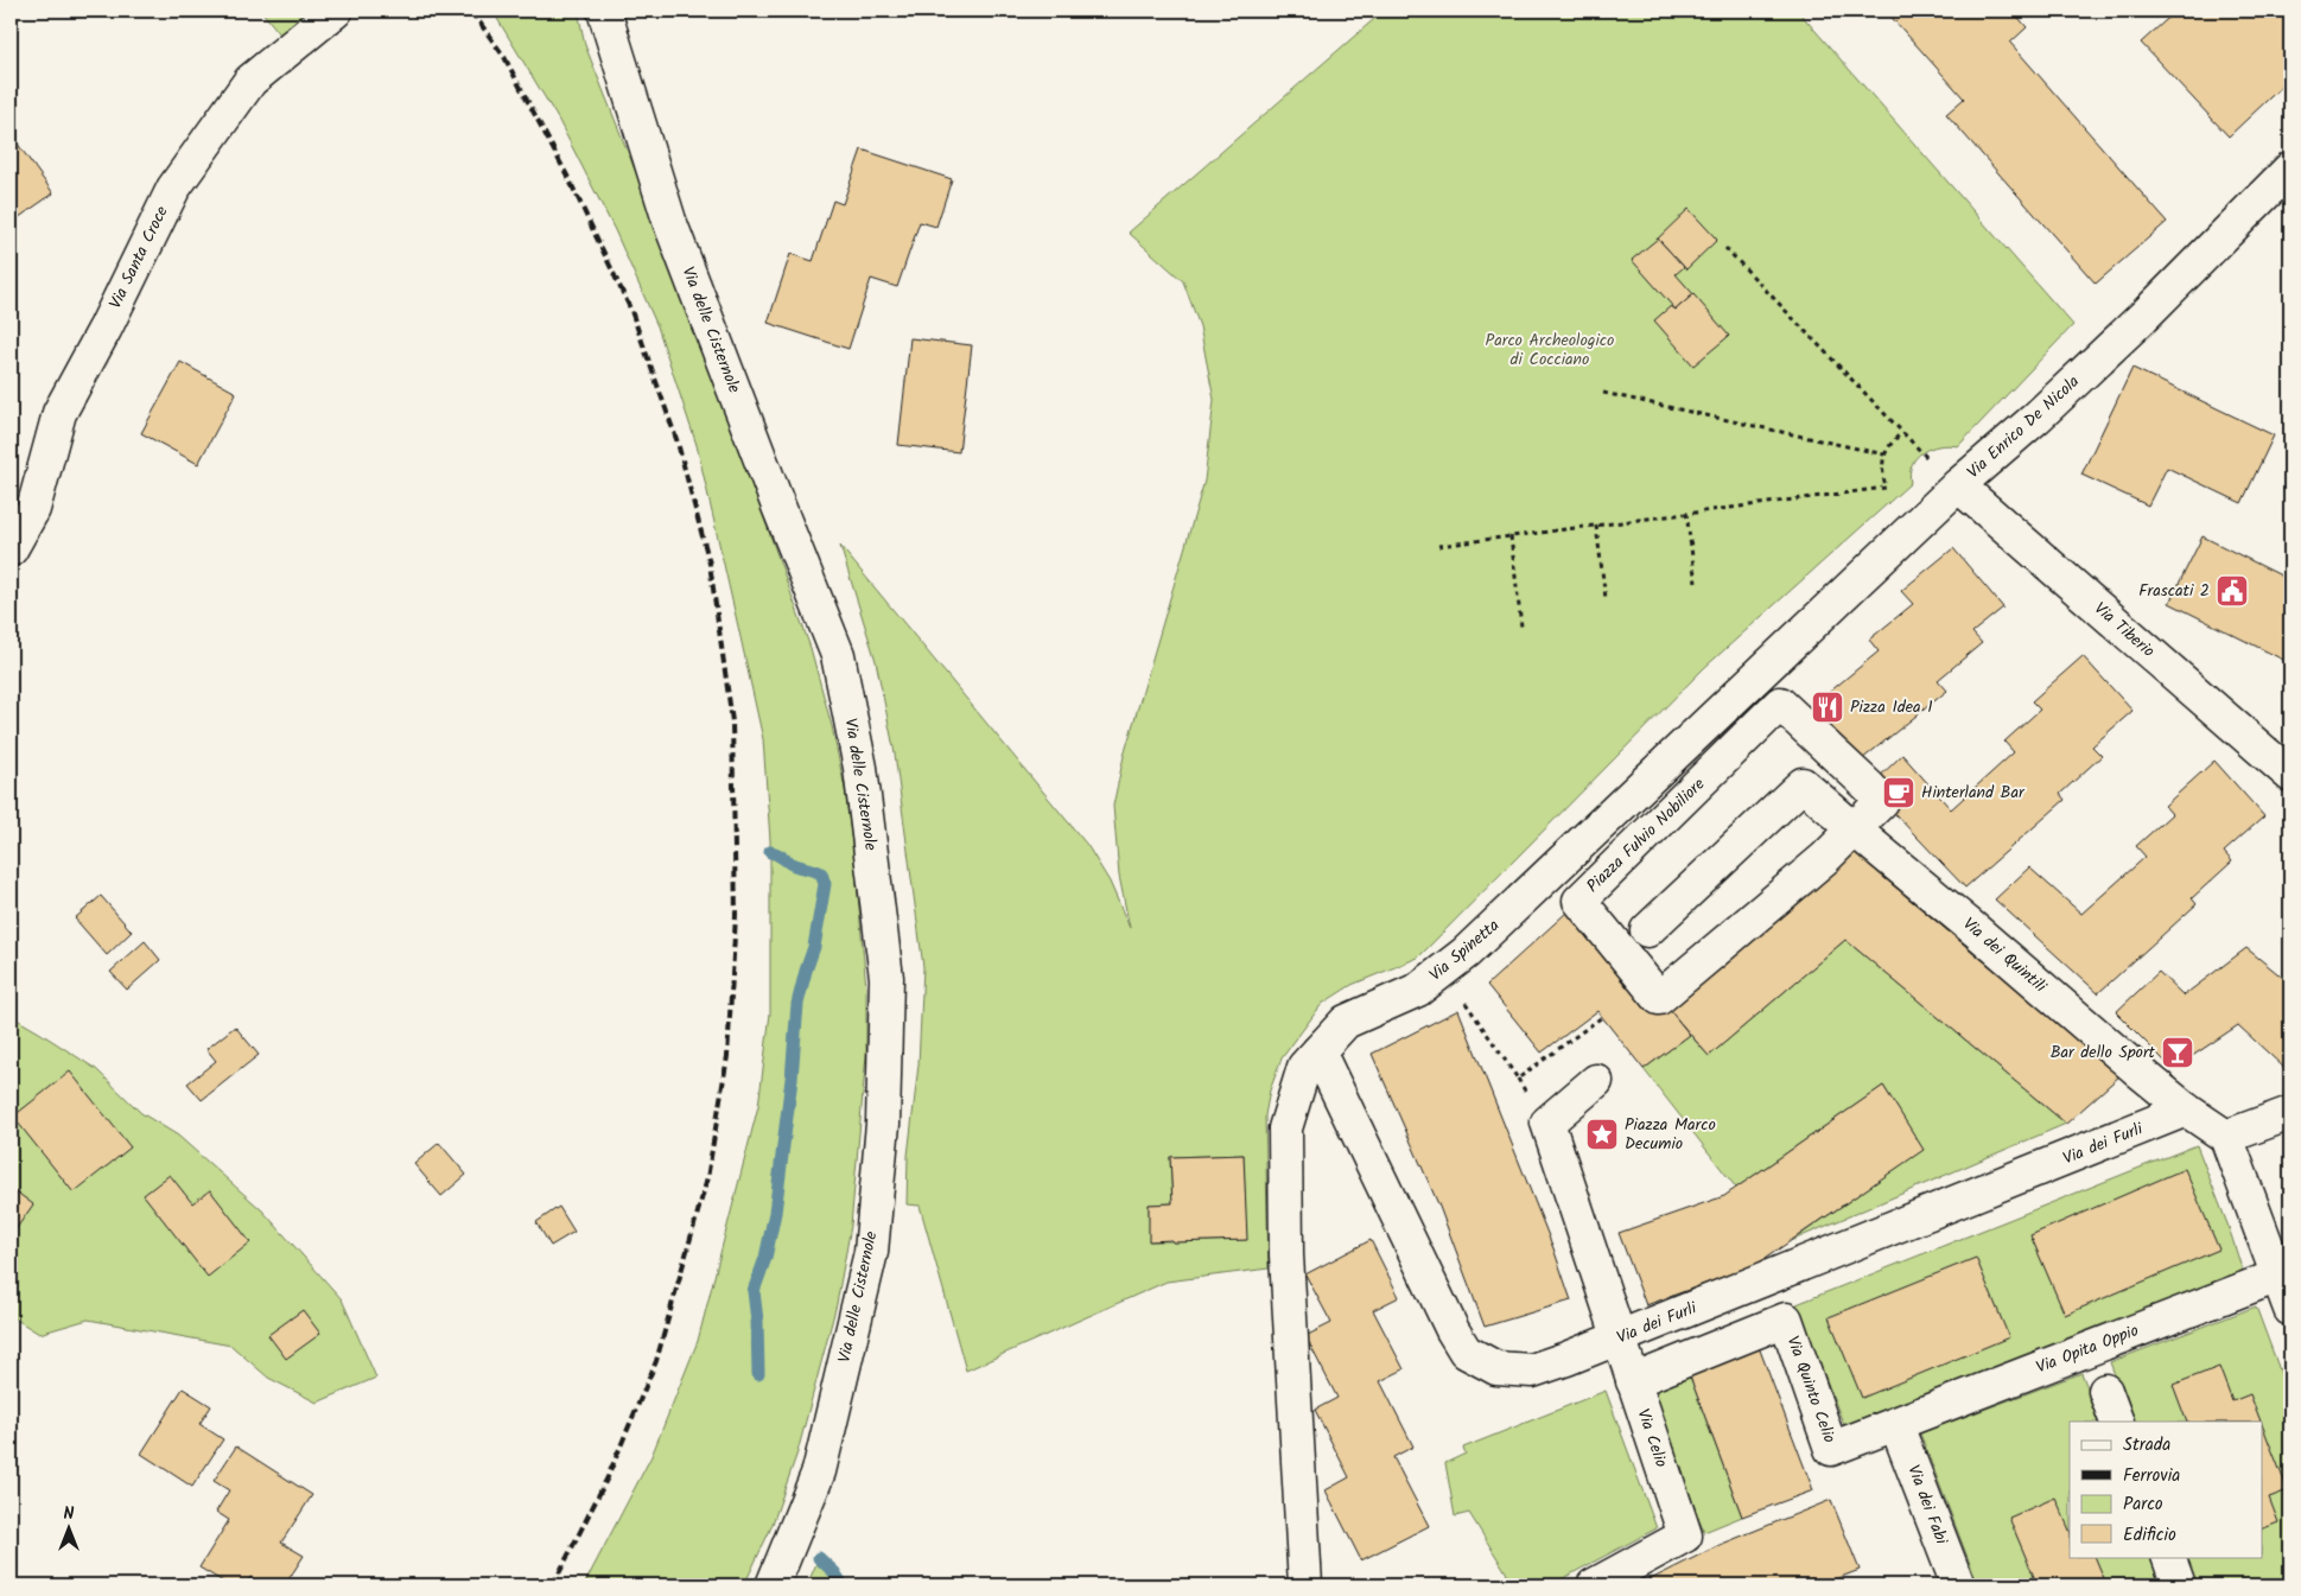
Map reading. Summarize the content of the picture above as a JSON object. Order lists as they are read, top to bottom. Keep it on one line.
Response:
{"streets":{"street":["Via Santa Croce","Via delle Cisternole","Via Enrico De Nicola","Via Tiberio","Piazza Fulvio Nobiliore","Via Spinetta","Via dei Quintili","Via dei Furli","Via Opita Oppio","Via Quinto Celio","Via Celio","Via dei Fabi"]},"crossings":[["Via Enrico De Nicola","Via Tiberio"],["Via Enrico De Nicola","Via Spinetta"],["Piazza Fulvio Nobiliore","Via dei Quintili"],["Via Spinetta","Via dei Furli"],["Via dei Quintili","Via dei Furli"],["Via dei Furli","Via Celio"],["Via Opita Oppio","Via Quinto Celio"],["Via Opita Oppio","Via dei Fabi"],["Via Quinto Celio","Via Celio"],["Via Quinto Celio","Via dei Fabi"]],"parks":["Parco Archeologico di Cocciano"],"places":{"public building":["Frascati 2"],"restaurant":["Pizza Idea 1"],"cafe":["Hinterland Bar"],"bar":["Bar dello Sport"],"place":["Piazza Marco Decumio"]},"legend":["Strada","Ferrovia","Parco","Edificio"],"north":"top"}
